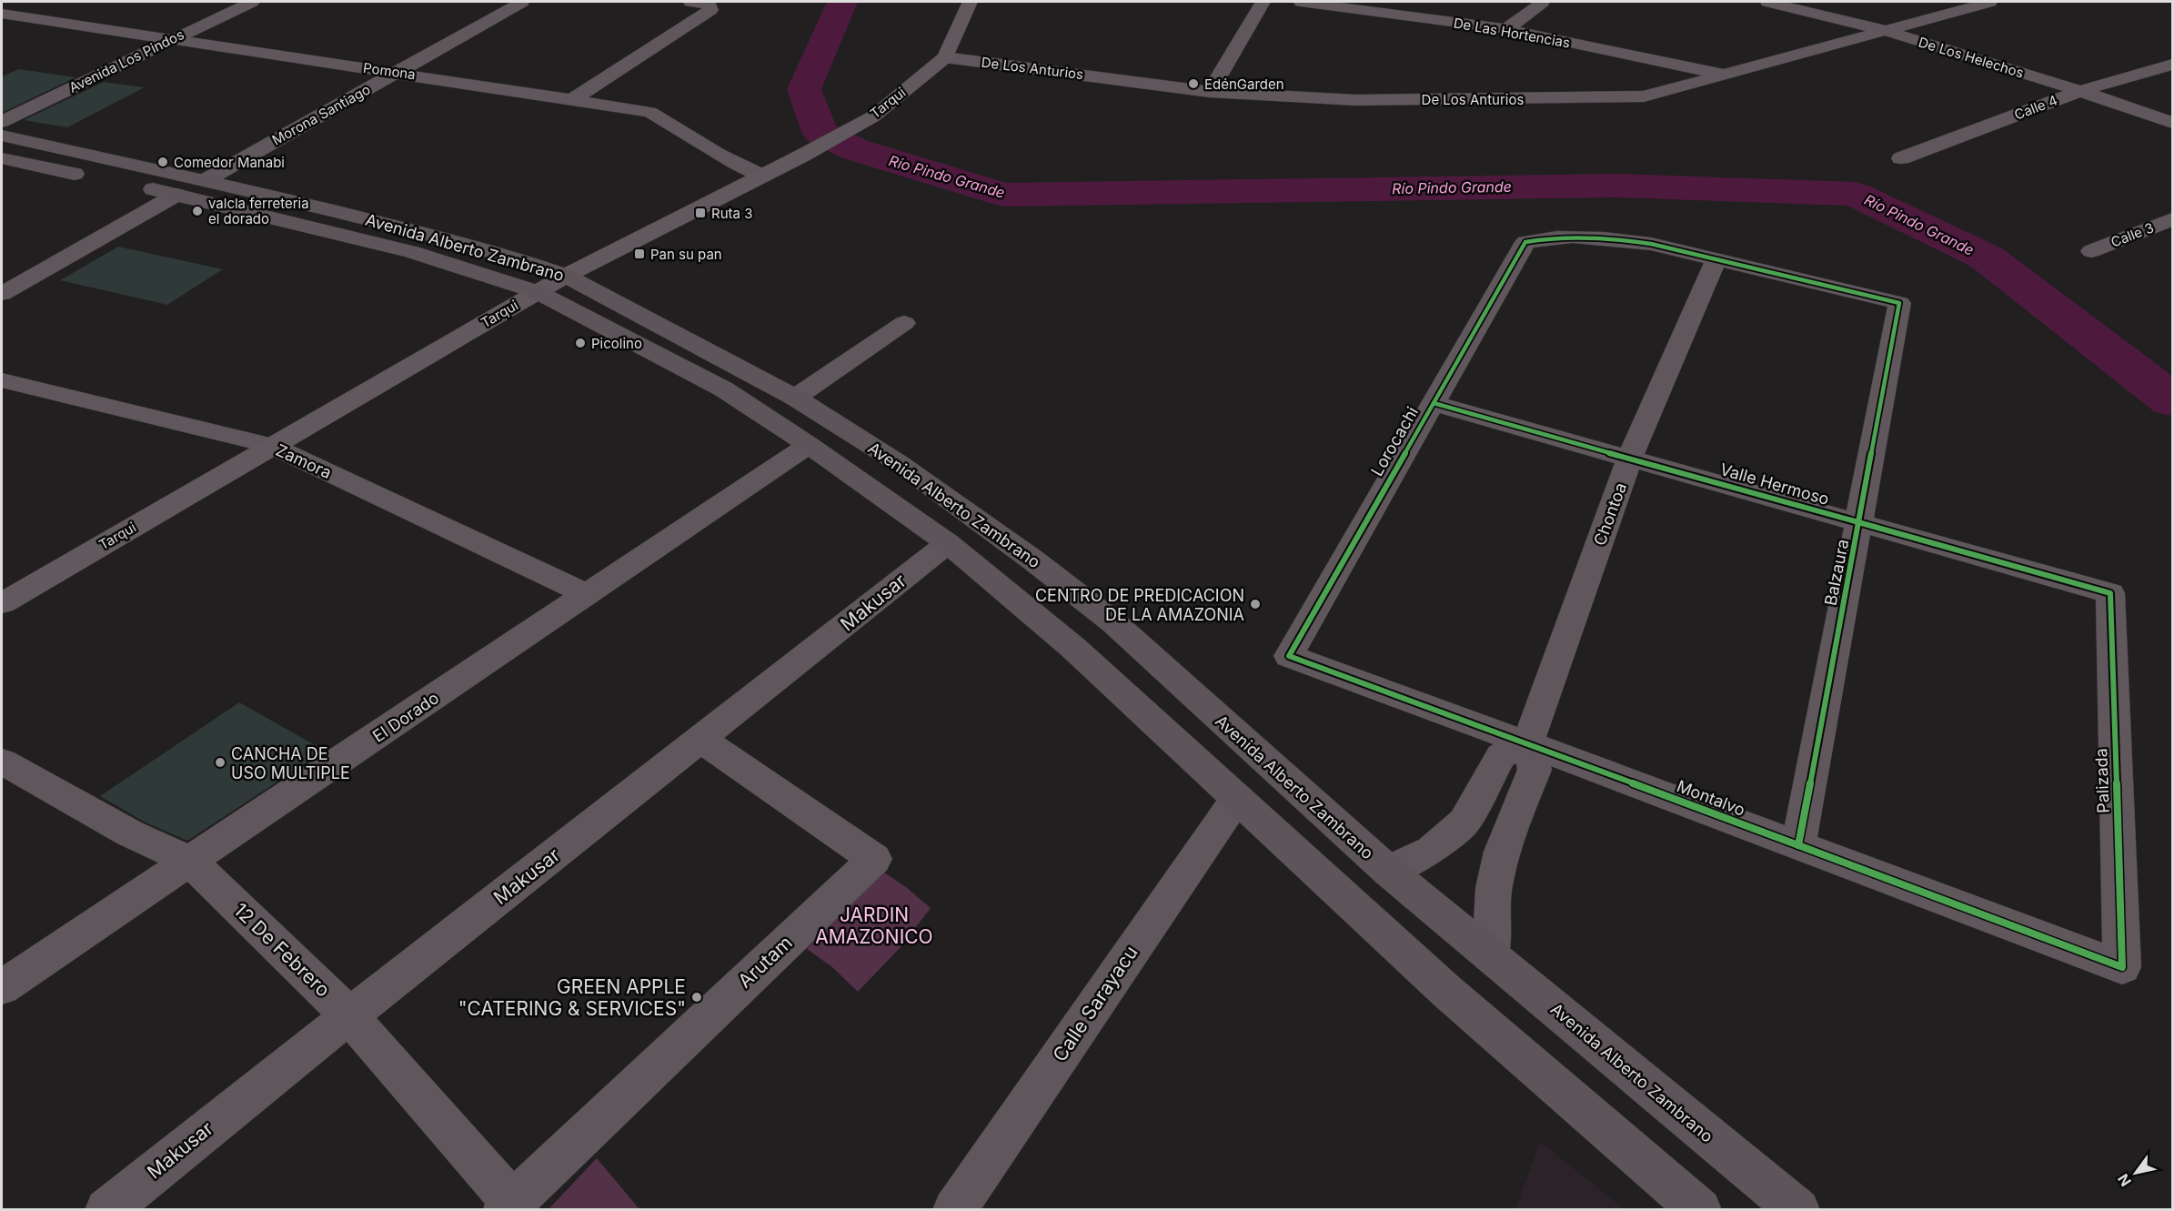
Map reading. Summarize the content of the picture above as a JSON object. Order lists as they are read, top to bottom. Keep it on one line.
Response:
{"streets":{"highway":["Avenida Alberto Zambrano"],"street":["De Las Hortencias","De Los Helechos","Avenida Los Pindos","De Los Anturios","Pomona","Tarqui","Calle 4","Morona Santiago","Calle 3","Lorocachi","Zamora","Valle Hermoso","Chontoa","Balzaura","Makusar","El Dorado","Palizada","Montalvo","12 De Febrero","Arutam","Calle Sarayacu"]},"crossings":[["De Las Hortencias","De Los Anturios"],["De Los Helechos","De Los Anturios"],["De Los Helechos","Calle 4"],["Avenida Los Pindos","Pomona"],["De Los Anturios","Tarqui"],["Pomona","Tarqui"],["Pomona","Morona Santiago"],["Tarqui","Avenida Alberto Zambrano"],["Tarqui","Zamora"],["Morona Santiago","Avenida Alberto Zambrano"],["Avenida Alberto Zambrano","Makusar"],["Avenida Alberto Zambrano","El Dorado"],["Avenida Alberto Zambrano","Calle Sarayacu"],["Lorocachi","Valle Hermoso"],["Lorocachi","Chontoa"],["Lorocachi","Balzaura"],["Lorocachi","Montalvo"],["Zamora","El Dorado"],["Valle Hermoso","Chontoa"],["Valle Hermoso","Balzaura"],["Valle Hermoso","Palizada"],["Chontoa","Balzaura"],["Chontoa","Montalvo"],["Balzaura","Montalvo"],["Makusar","12 De Febrero"],["Makusar","Arutam"],["El Dorado","12 De Febrero"],["Palizada","Montalvo"],["12 De Febrero","Arutam"]],"water":["Río Pindo Grande"],"parks":["JARDIN AMAZONICO"],"places":{"other":["EdénGarden","Comedor Manabi","valcla ferreteria el dorado","Picolino","CENTRO DE PREDICACION DE LA AMAZONIA","CANCHA DE USO MULTIPLE","GREEN APPLE \"CATERING & SERVICES\""],"transit":["Ruta 3","Pan su pan"]},"north":"bottom left"}
